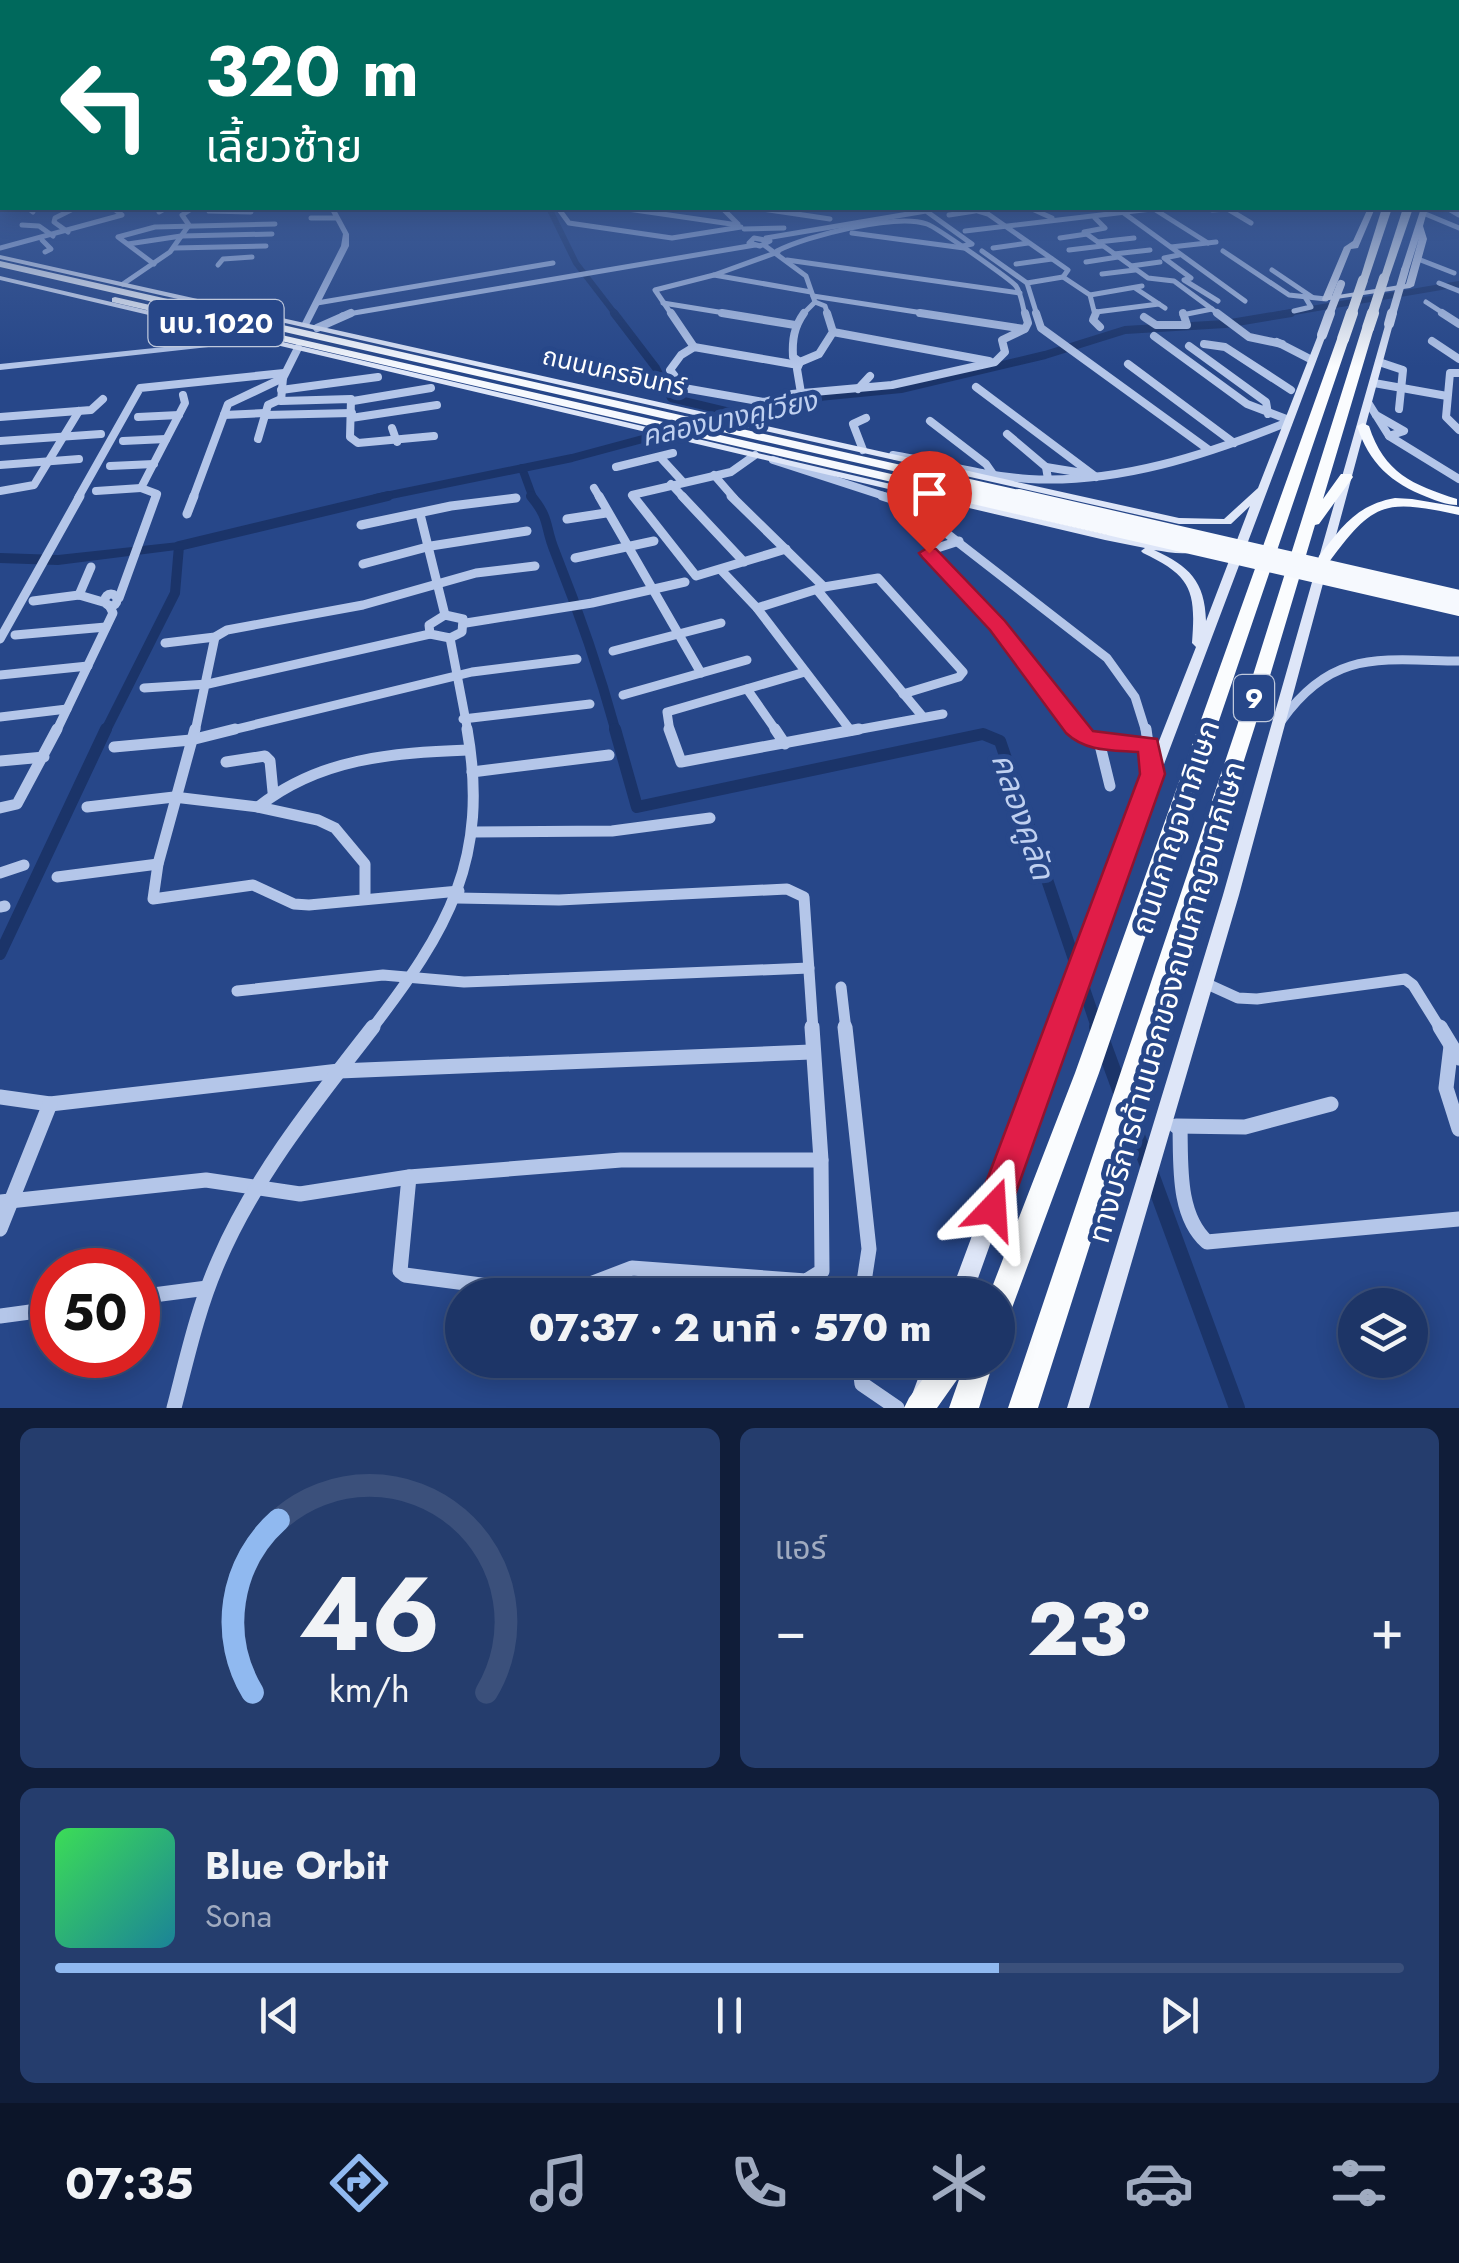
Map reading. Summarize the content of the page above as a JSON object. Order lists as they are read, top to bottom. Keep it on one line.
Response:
{"streets":{"highway":["9","ถนนกาญจนาภิเษก"],"main road":["นบ.1020","ถนนนครอินทร์","ทางบริการด้านนอกของถนนกาญจนาภิเษก"]},"crossings":[["นบ.1020","ถนนนครอินทร์"]],"water":["คลองบางคูเวียง","คลองคูลัด"],"page":{"turn":["320 m","เลี้ยวซ้าย"],"limit":"50","trip":"07:37 · 2 นาที · 570 m","tile":"แอร์","heat":["−","23°","+"],"song":["Blue Orbit","Sona"],"tabs":"07:35","gauge":["46","km/h"]}}
